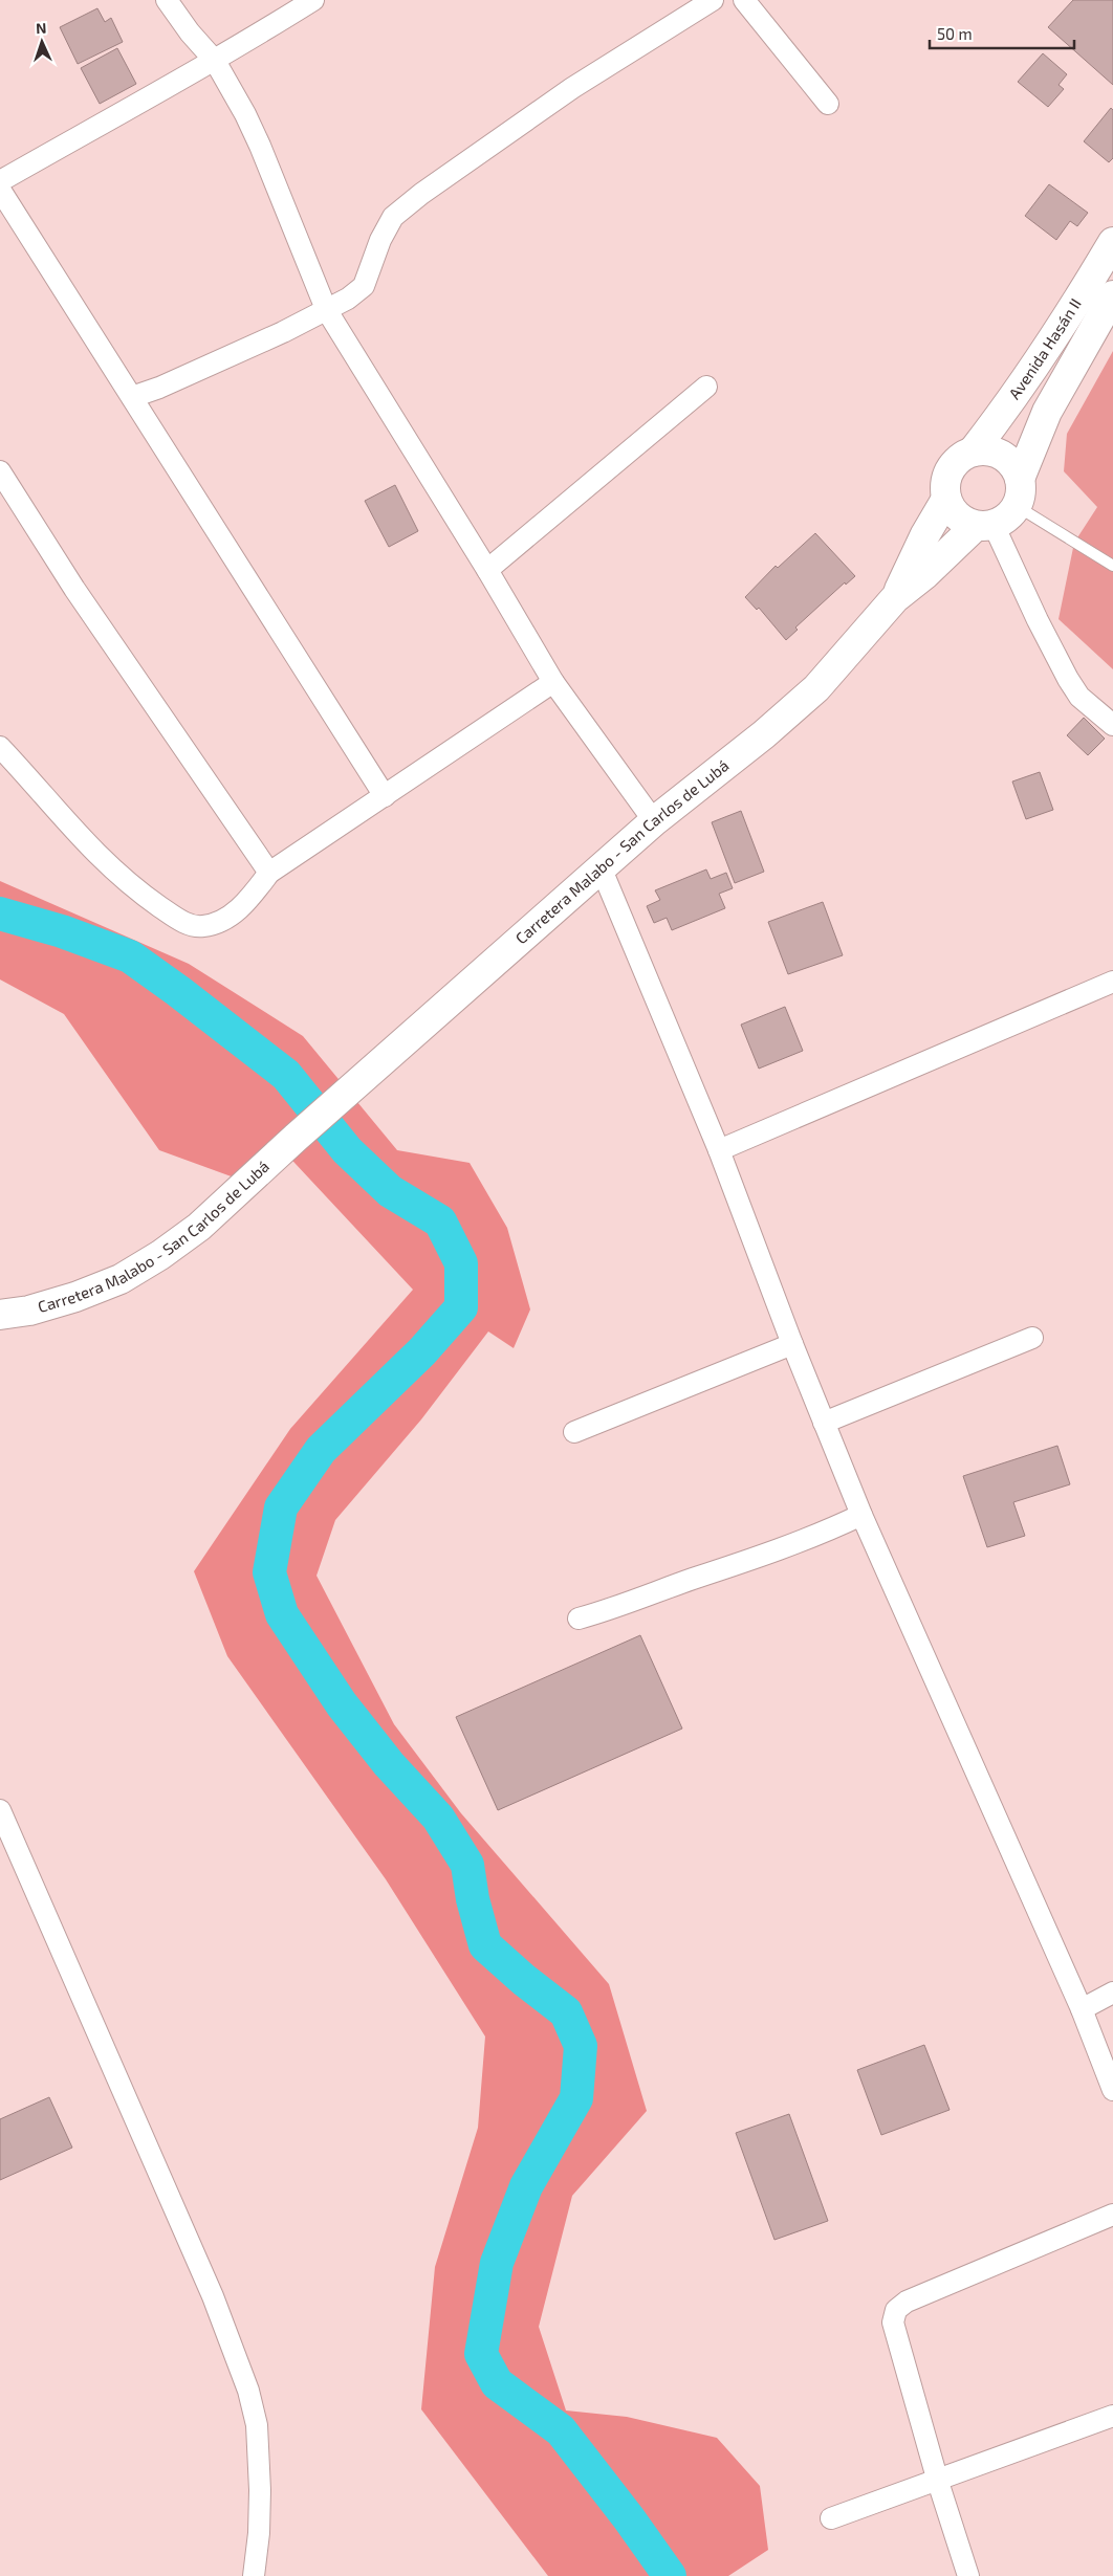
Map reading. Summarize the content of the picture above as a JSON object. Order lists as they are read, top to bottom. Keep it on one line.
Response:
{"streets":{"main road":["Avenida Hasán II","Carretera Malabo - San Carlos de Lubá"]},"crossings":[["Avenida Hasán II","Carretera Malabo - San Carlos de Lubá"]],"scale_bar":"50 m","north":"top"}
